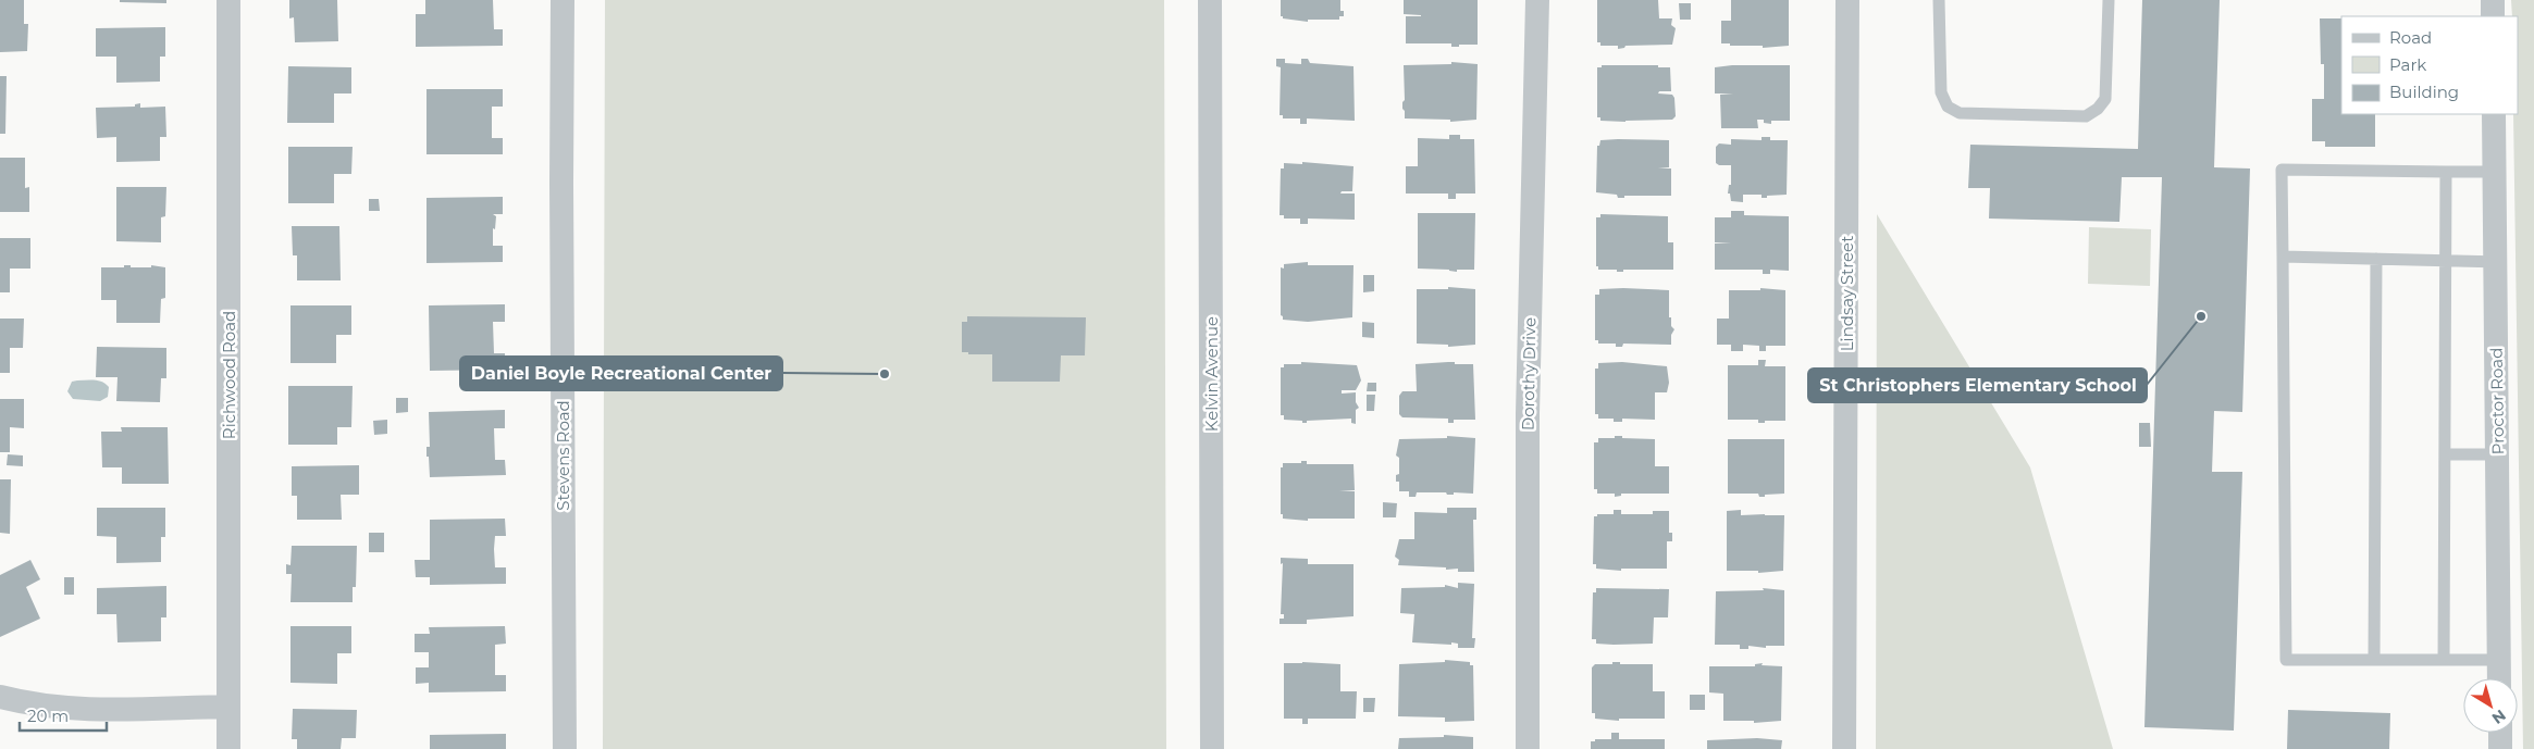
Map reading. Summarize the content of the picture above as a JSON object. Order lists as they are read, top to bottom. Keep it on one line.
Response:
{"streets":{"street":["Lindsay Street","Kelvin Avenue","Dorothy Drive","Richwood Road","Proctor Road","Stevens Road"]},"places":["St Christophers Elementary School","Daniel Boyle Recreational Center"],"legend":["Road","Park","Building"],"scale_bar":"20 m","north":"bottom right"}
